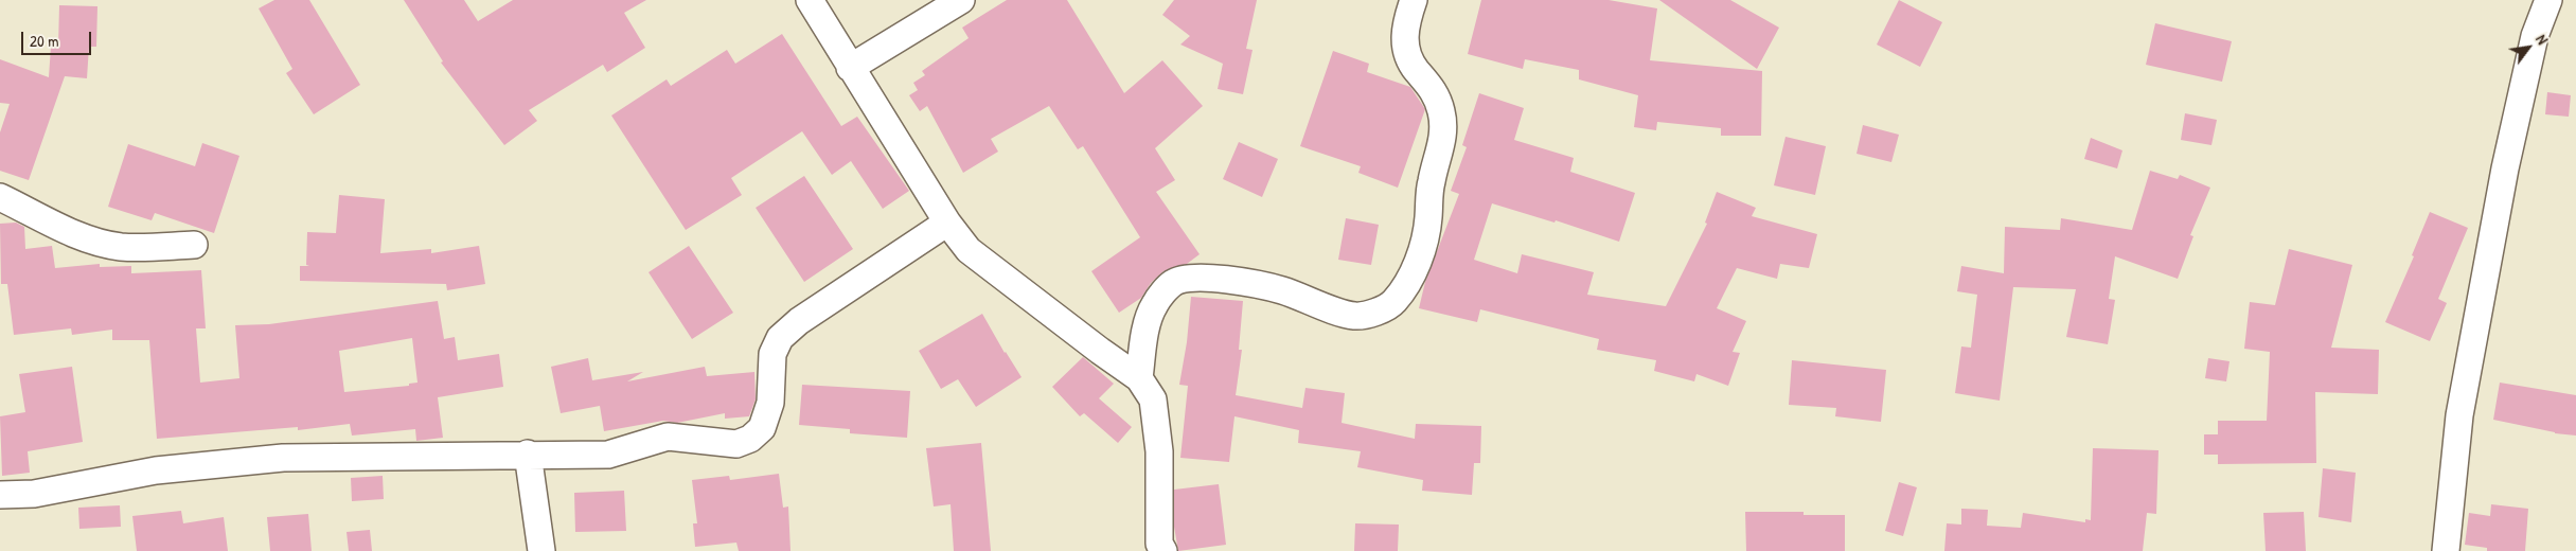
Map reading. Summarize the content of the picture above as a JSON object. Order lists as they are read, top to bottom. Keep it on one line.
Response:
{"scale_bar":"20 m","north":"top right"}
